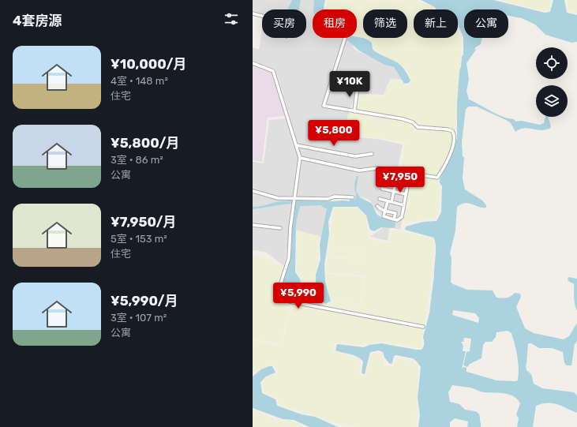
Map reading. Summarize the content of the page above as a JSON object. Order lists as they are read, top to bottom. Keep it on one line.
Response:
{"page":{"heading":"4套房源","chip":["买房","租房","筛选","新上","公寓"],"list":[{"name":"¥10,000/月","note":"4室 · 148 m² · 住宅"},{"name":"¥5,800/月","note":"3室 · 86 m² · 公寓"},{"name":"¥7,950/月","note":"5室 · 153 m² · 住宅"},{"name":"¥5,990/月","note":"3室 · 107 m² · 公寓"}],"price":["¥10K","¥5,800","¥7,950","¥5,990"]}}
